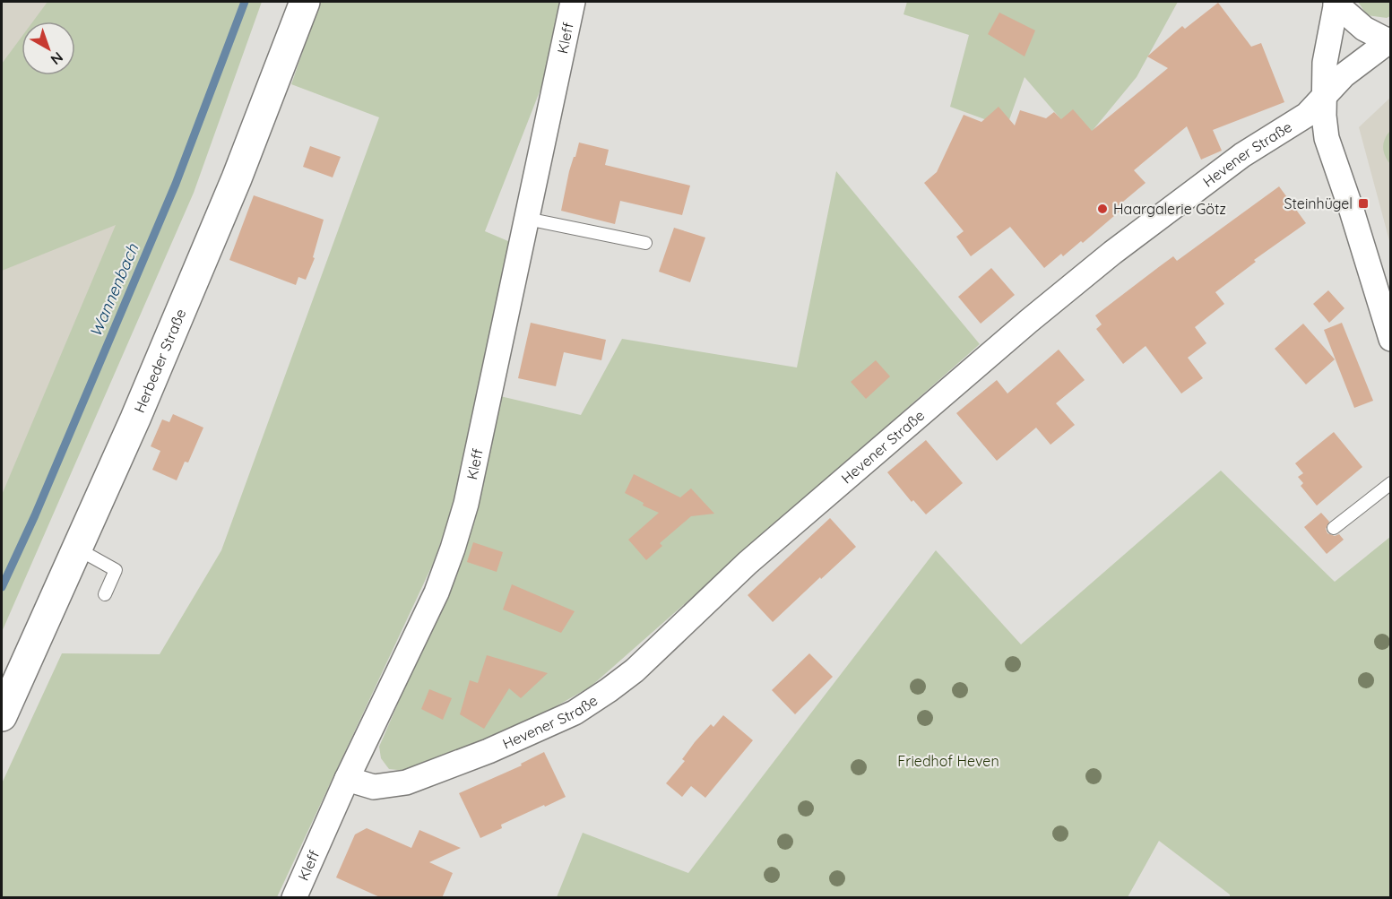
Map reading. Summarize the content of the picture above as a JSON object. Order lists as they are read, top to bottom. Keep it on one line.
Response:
{"streets":{"main road":["Herbeder Straße"],"street":["Kleff","Hevener Straße"]},"crossings":[["Kleff","Hevener Straße"]],"water":["Wannenbach"],"parks":["Friedhof Heven"],"places":{"transit":["Steinhügel"],"other":["Haargalerie Götz"]},"north":"bottom right"}
